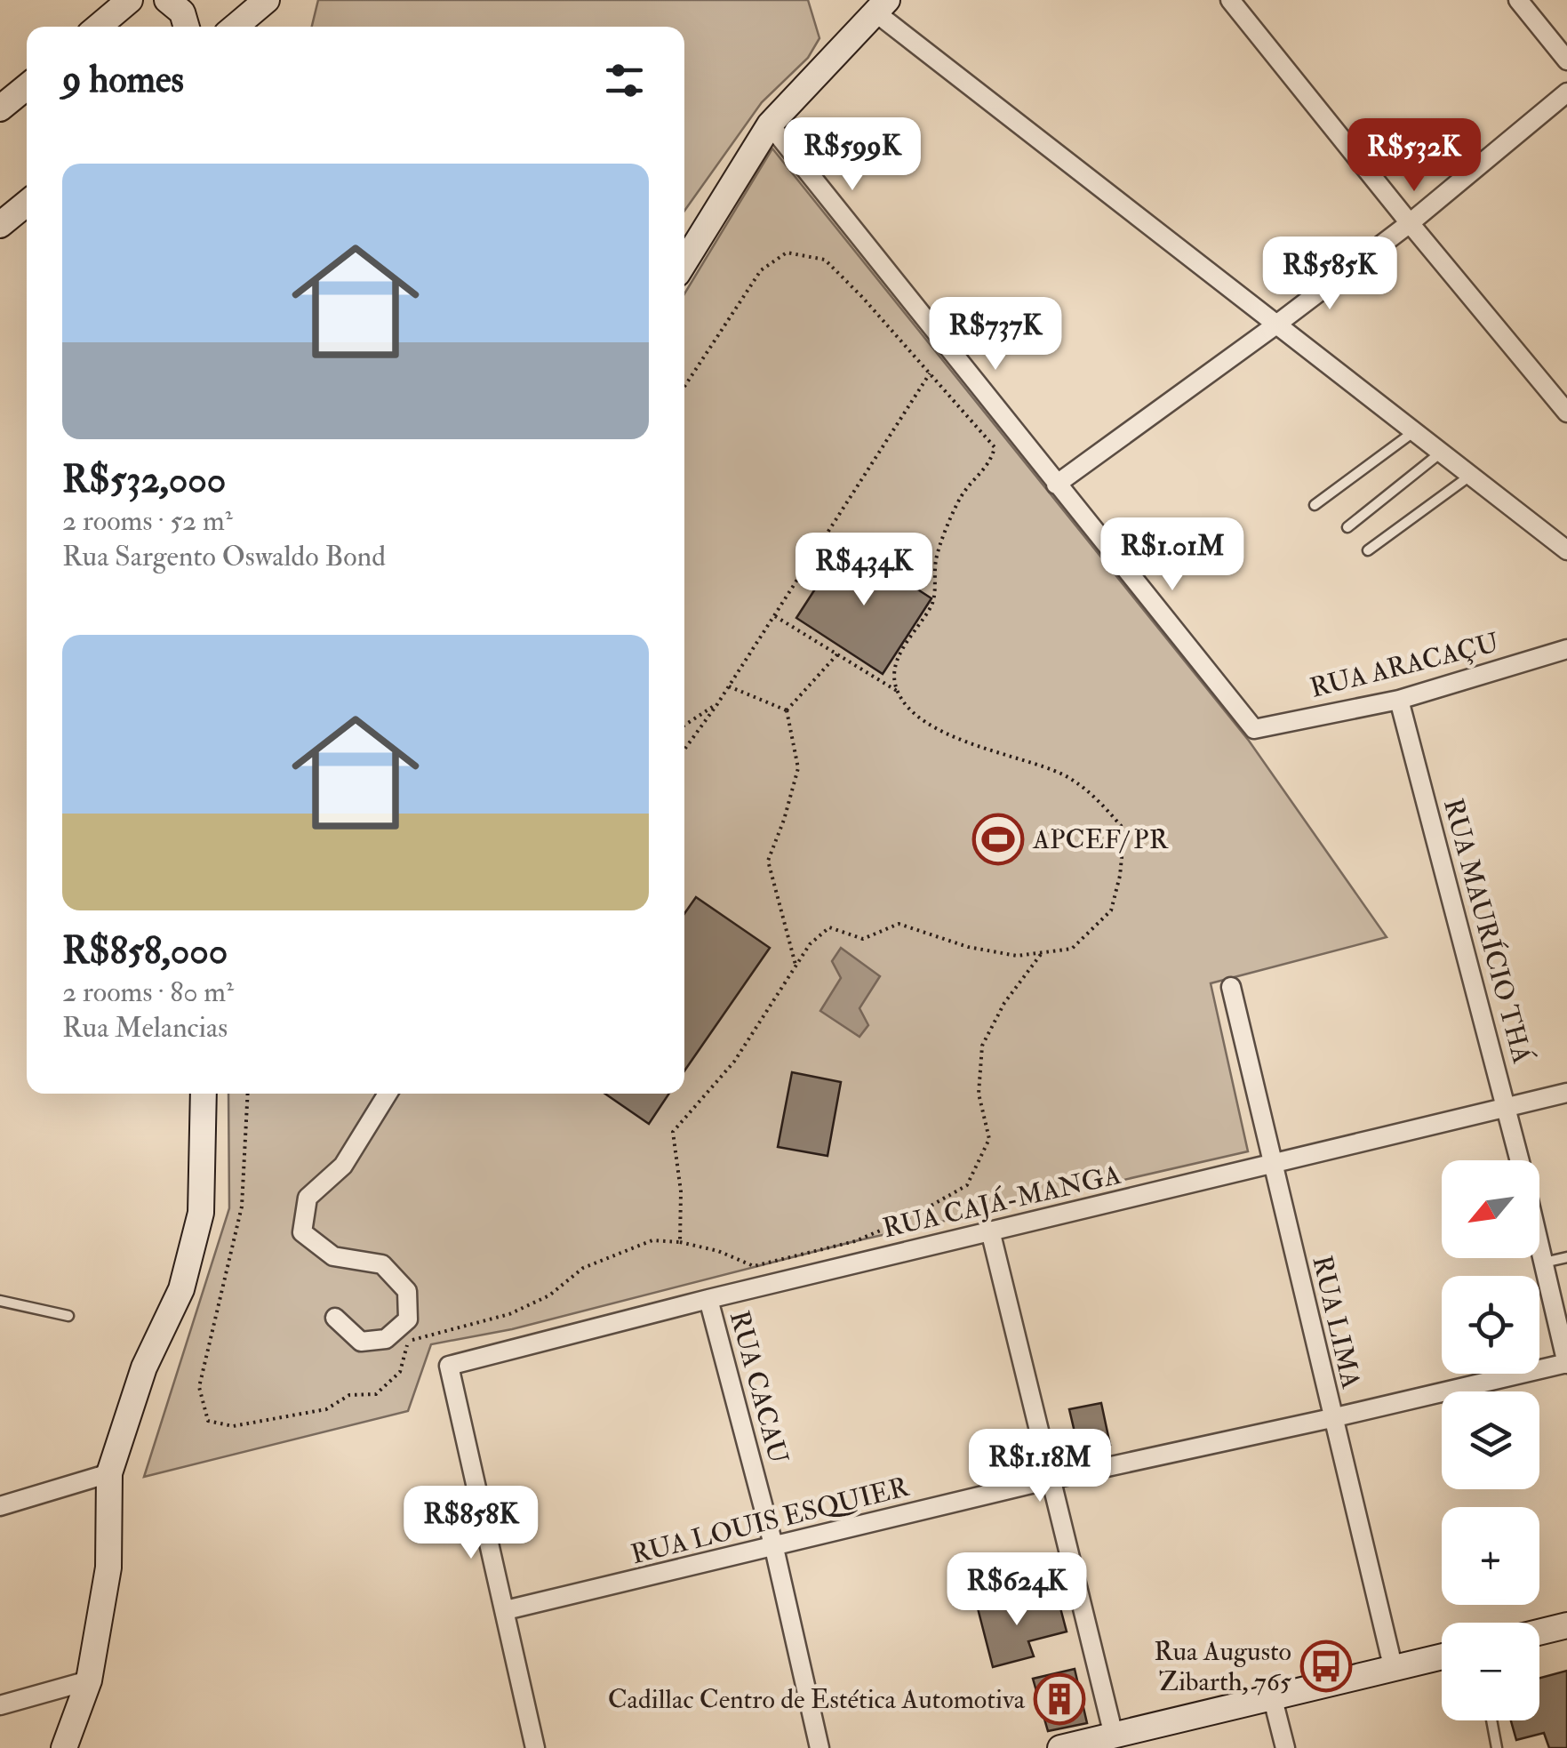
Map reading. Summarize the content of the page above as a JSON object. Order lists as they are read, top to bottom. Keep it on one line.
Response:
{"streets":{"street":["RUA ARACAÇU","RUA MAURÍCIO THÁ","RUA CAJÁ-MANGA","RUA LIMA","RUA CACAU","RUA LOUIS ESQUIER"]},"crossings":[["RUA ARACAÇU","RUA MAURÍCIO THÁ"],["RUA MAURÍCIO THÁ","RUA CAJÁ-MANGA"],["RUA MAURÍCIO THÁ","RUA LOUIS ESQUIER"],["RUA CAJÁ-MANGA","RUA LIMA"],["RUA CAJÁ-MANGA","RUA CACAU"],["RUA CAJÁ-MANGA","RUA LOUIS ESQUIER"],["RUA LIMA","RUA LOUIS ESQUIER"],["RUA CACAU","RUA LOUIS ESQUIER"]],"places":{"sports":["APCEF/ PR"],"bus stop":["Rua Augusto Zibarth, 765"],"building":["Cadillac Centro de Estética Automotiva"]},"north":"bottom left","page":{"heading":"9 homes","price":["R$599K","R$532K","R$585K","R$737K","R$1.01M","R$434K","R$1.18M","R$858K","R$624K"],"list":[{"name":"R$532,000","note":"2 rooms · 52 m² · Rua Sargento Oswaldo Bond"},{"name":"R$858,000","note":"2 rooms · 80 m² · Rua Melancias"}],"map_buttons":["+","−"]}}
